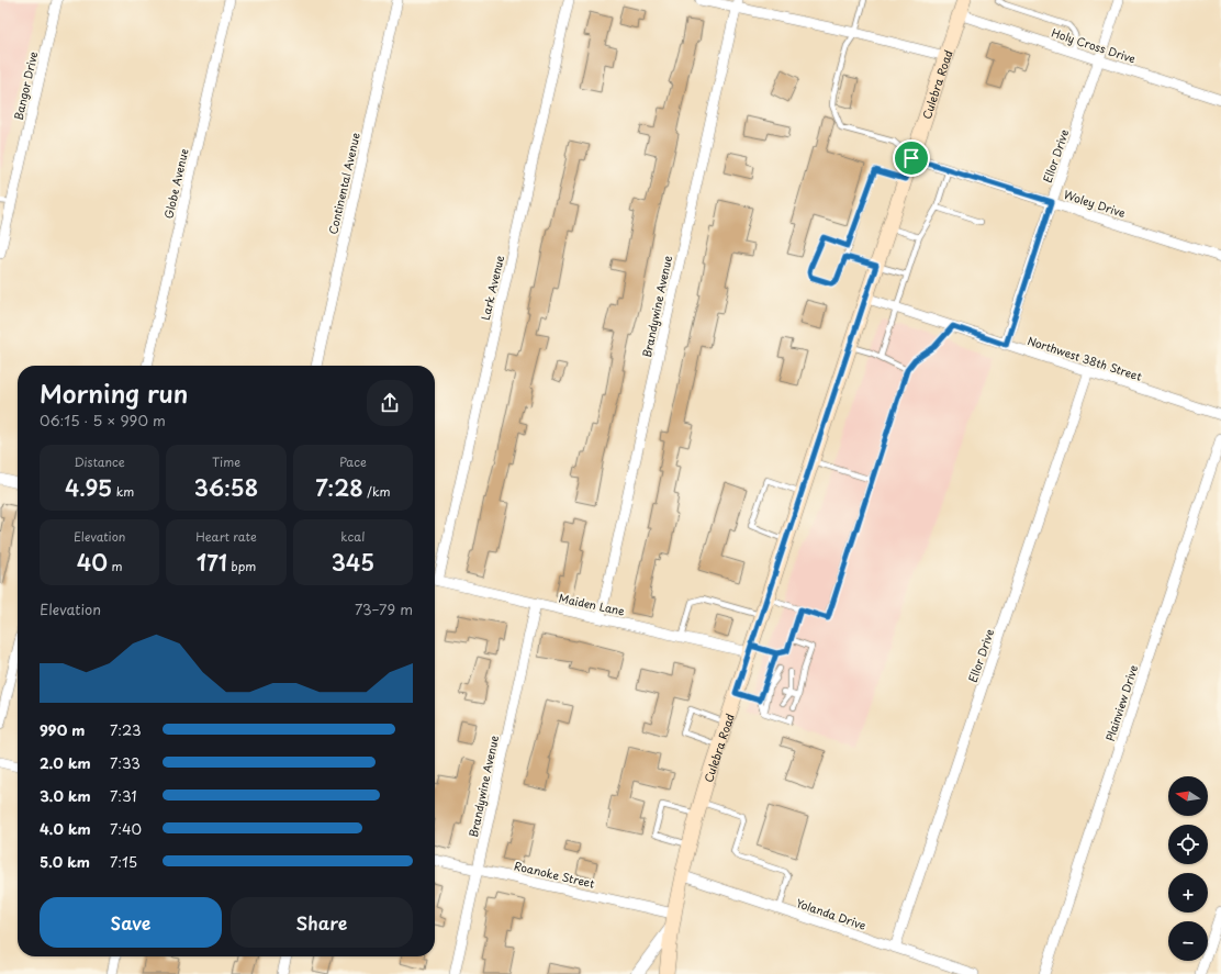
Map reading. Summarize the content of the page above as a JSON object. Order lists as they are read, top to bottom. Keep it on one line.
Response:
{"streets":{"main road":["Culebra Road"],"street":["Holy Cross Drive","Bangor Drive","Ellor Drive","Globe Avenue","Continental Avenue","Woley Drive","Lark Avenue","Brandywine Avenue","Northwest 38th Street","Maiden Lane","Plainview Drive","Roanoke Street","Yolanda Drive"]},"crossings":[["Holy Cross Drive","Culebra Road"],["Holy Cross Drive","Ellor Drive"],["Culebra Road","Woley Drive"],["Culebra Road","Northwest 38th Street"],["Culebra Road","Maiden Lane"],["Culebra Road","Roanoke Street"],["Culebra Road","Yolanda Drive"],["Ellor Drive","Woley Drive"],["Ellor Drive","Northwest 38th Street"],["Ellor Drive","Yolanda Drive"],["Brandywine Avenue","Maiden Lane"],["Brandywine Avenue","Roanoke Street"]],"north":"left","page":{"heading":["Morning run","06:15 · 5 × 990 m"],"stats":[["Distance","4.95 km"],["Time","36:58"],["Pace","7:28 /km"],["Elevation","40 m"],["Heart rate","171 bpm"],["kcal","345"]],"chart":["Elevation","73–79 m"],"list":[{"name":"990 m","note":"7:23"},{"name":"2.0 km","note":"7:33"},{"name":"3.0 km","note":"7:31"},{"name":"4.0 km","note":"7:40"},{"name":"5.0 km","note":"7:15"}],"map_buttons":["+","−"],"buttons":["Save","Share"]}}
